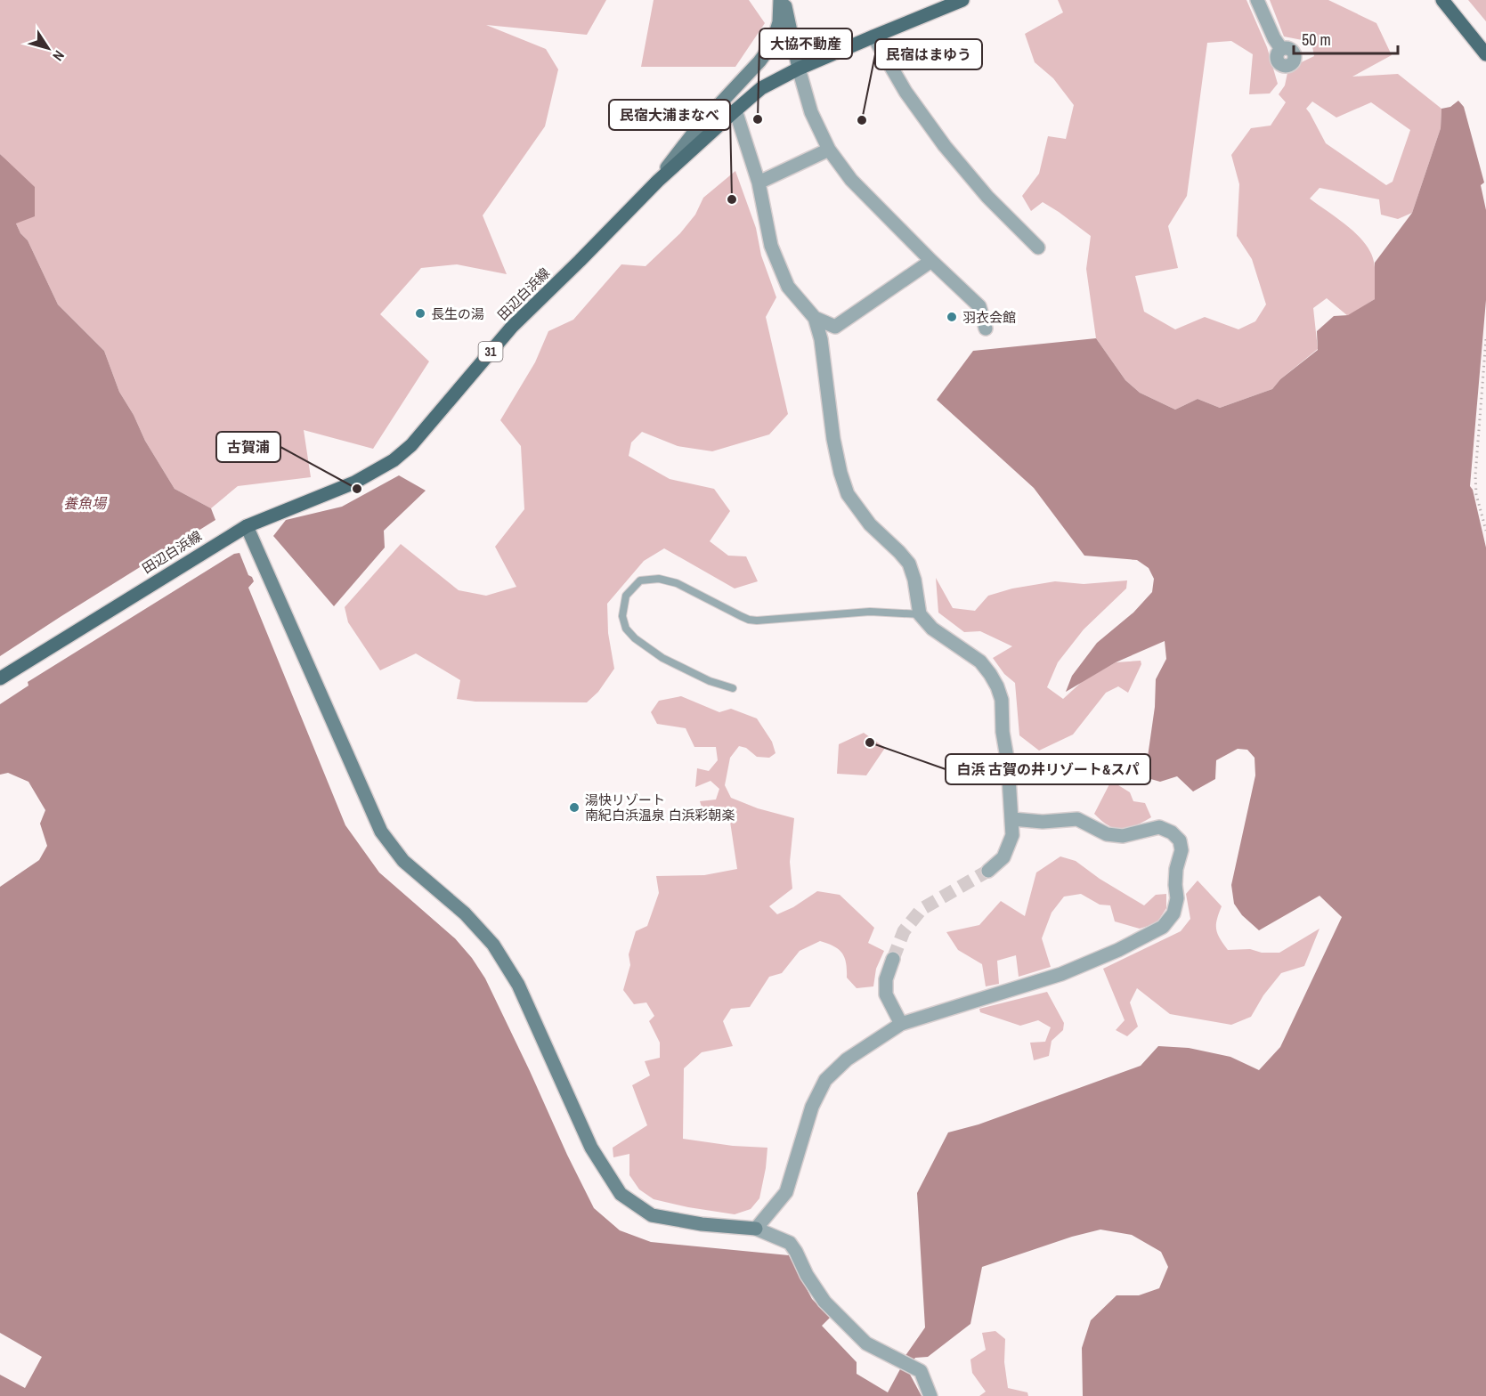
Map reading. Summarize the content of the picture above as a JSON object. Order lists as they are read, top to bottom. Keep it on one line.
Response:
{"streets":{"main road":["田辺白浜線","31"]},"water":["養魚場"],"places":["大協不動産","民宿はまゆう","民宿大浦まなべ","長生の湯","羽衣会館","古賀浦","白浜 古賀の井リゾート&スパ","湯快リゾート 南紀白浜温泉 白浜彩朝楽"],"scale_bar":"50 m","north":"bottom right"}
